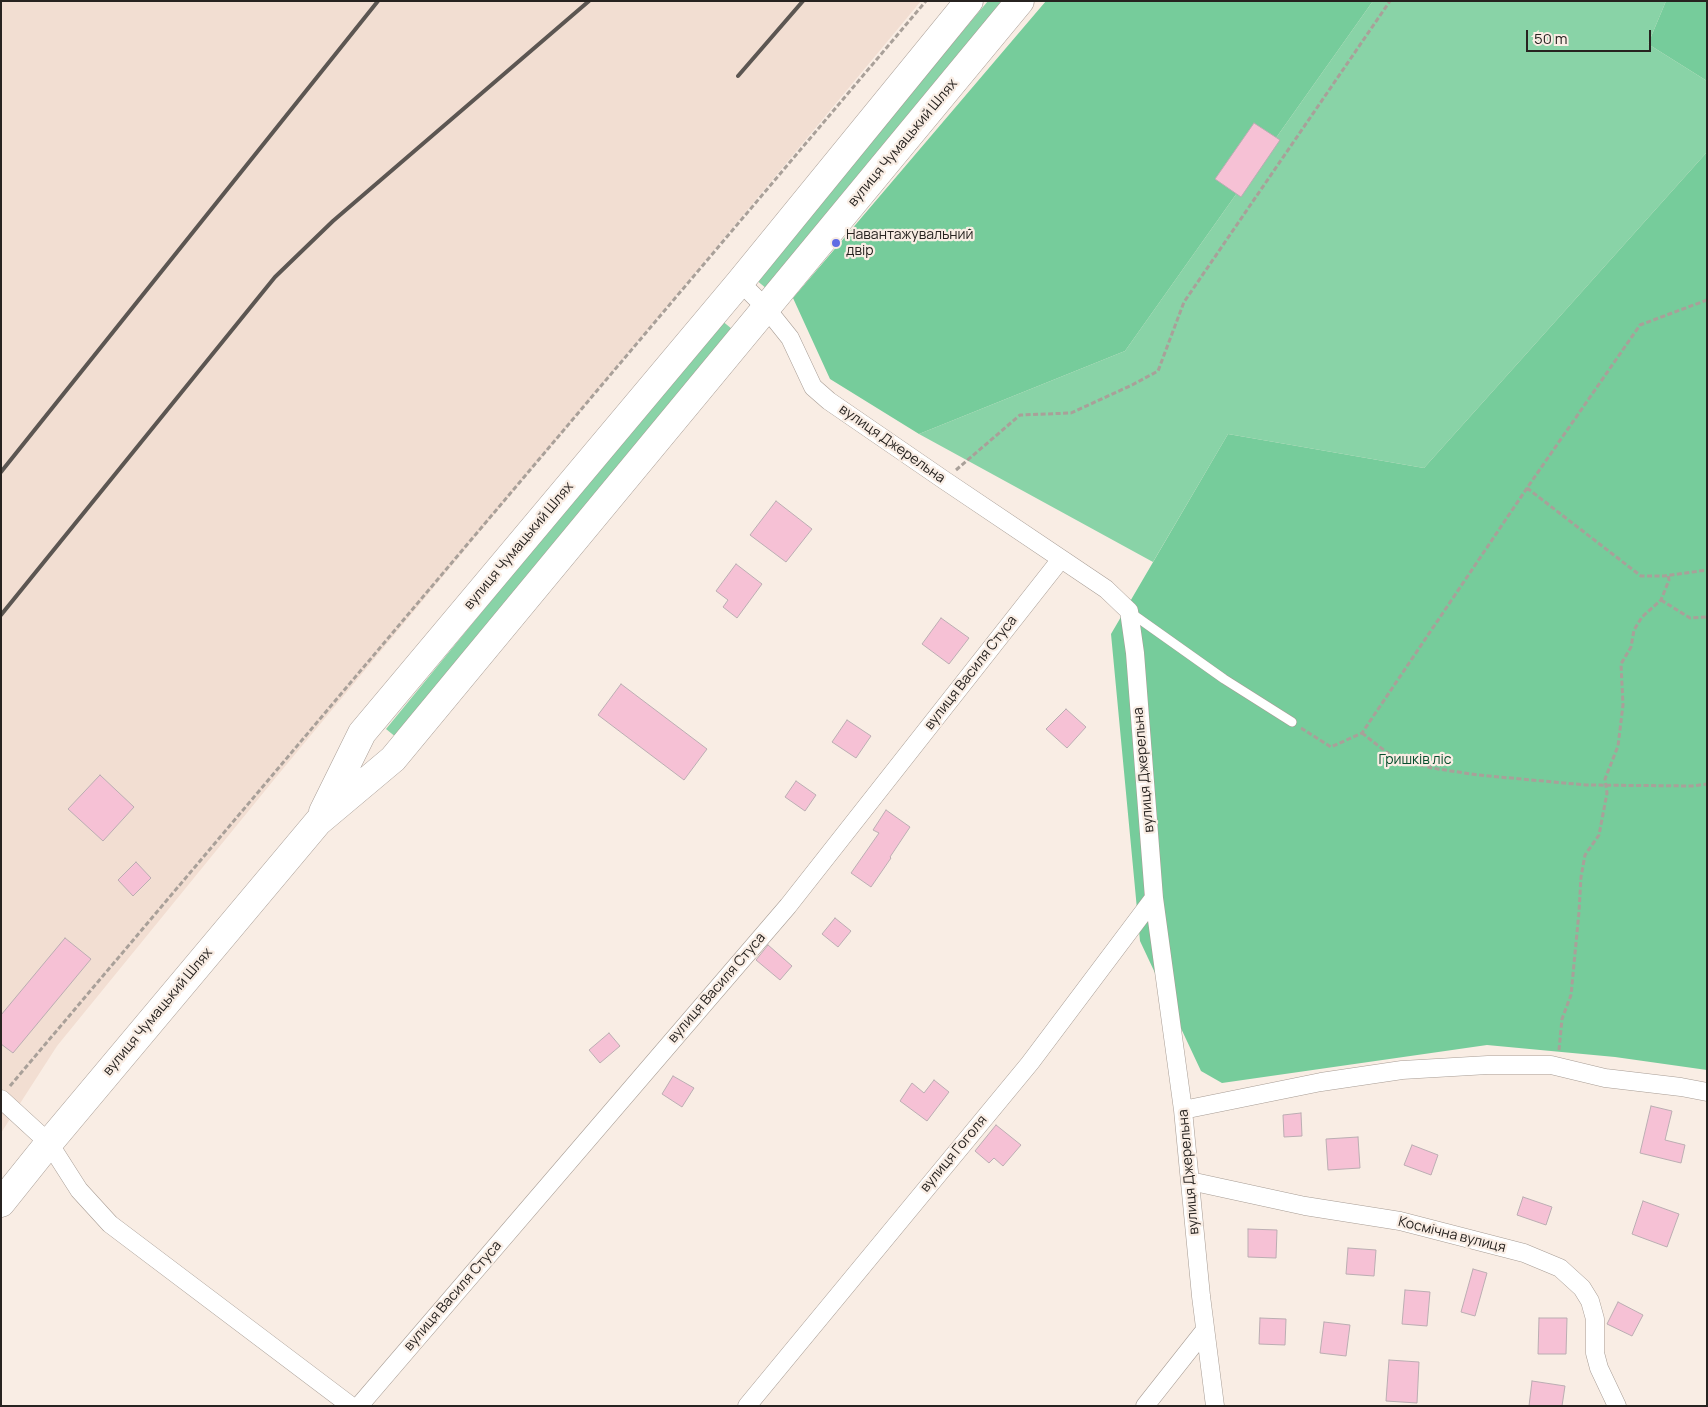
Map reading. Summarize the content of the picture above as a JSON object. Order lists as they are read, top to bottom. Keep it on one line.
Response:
{"streets":{"main road":["вулиця Чумацький Шлях"],"street":["вулиця Джерельна","вулиця Василя Стуса","вулиця Гоголя","Космічна вулиця"]},"crossings":[["вулиця Чумацький Шлях","вулиця Джерельна"],["вулиця Джерельна","вулиця Василя Стуса"],["вулиця Джерельна","вулиця Гоголя"],["вулиця Джерельна","Космічна вулиця"]],"parks":["Гришків ліс"],"places":["Навантажувальний двір"],"scale_bar":"50 m"}
